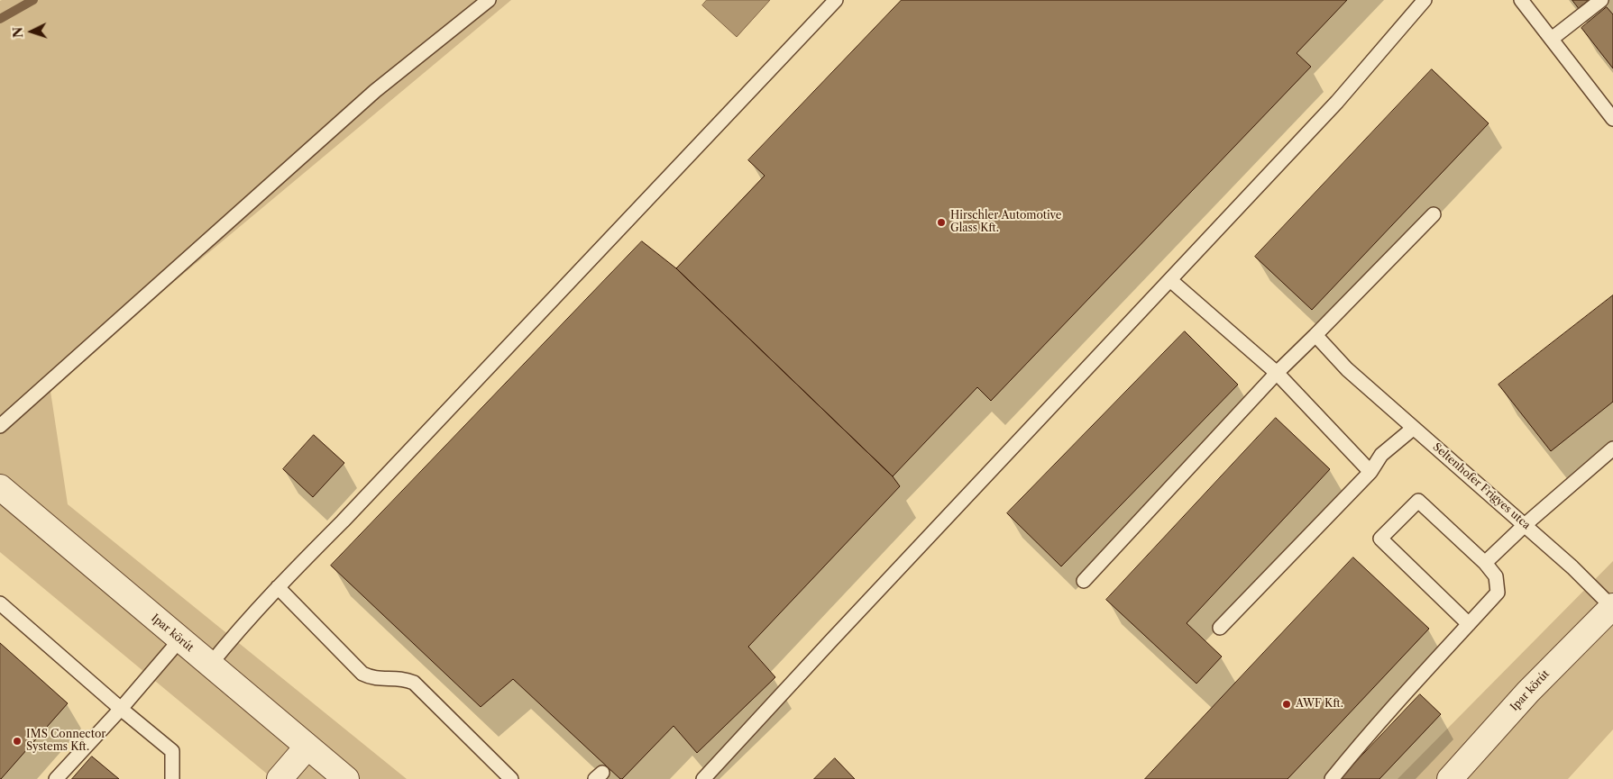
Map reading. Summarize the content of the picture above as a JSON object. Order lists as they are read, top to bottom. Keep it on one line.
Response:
{"streets":{"street":["Ipar körút"],"lane":["Seltenhofer Frigyes utca"]},"crossings":[["Seltenhofer Frigyes utca","Ipar körút"]],"places":["Hirschler Automotive Glass Kft.","AWF Kft.","IMS Connector Systems Kft."],"north":"left"}
